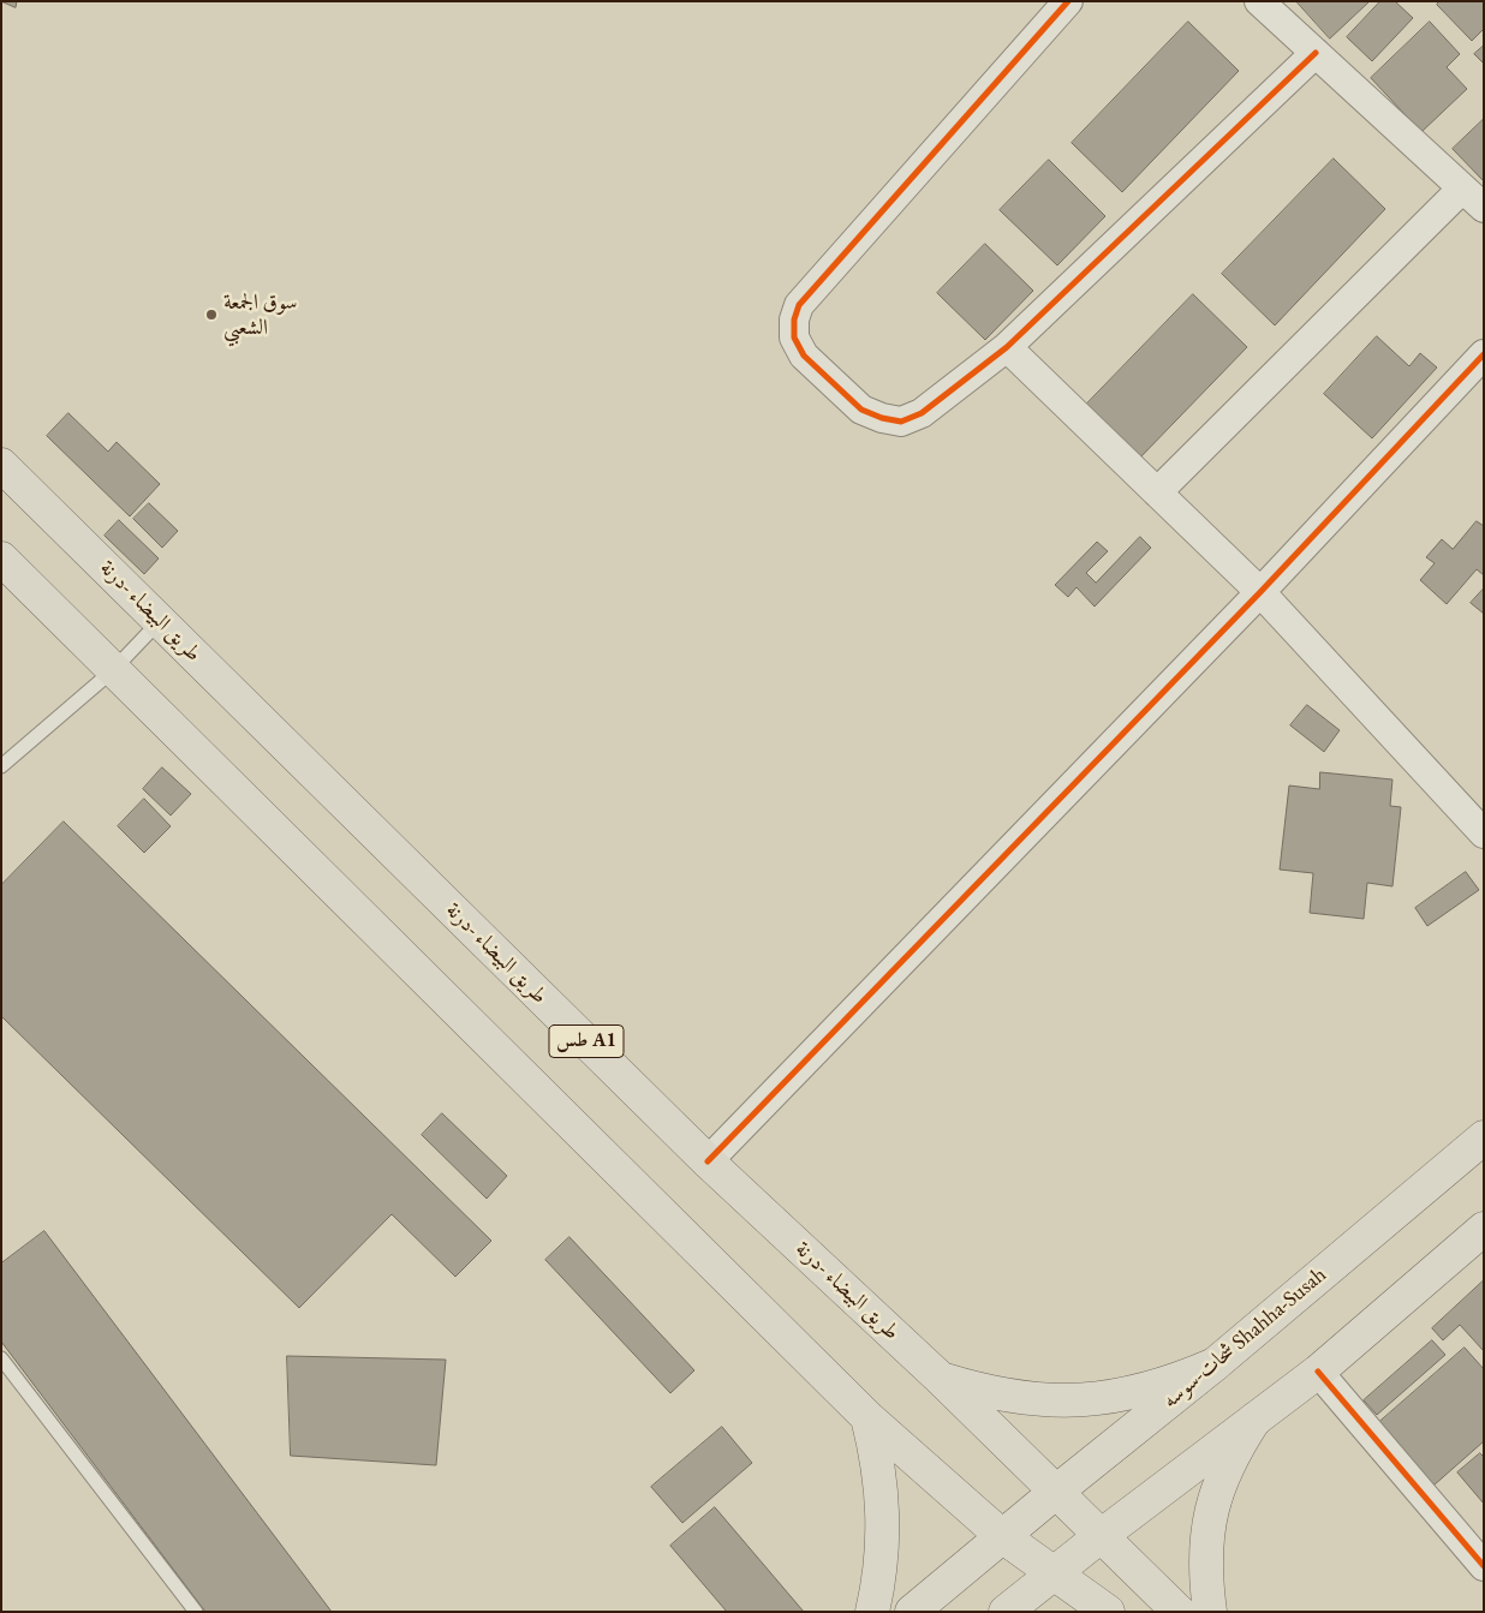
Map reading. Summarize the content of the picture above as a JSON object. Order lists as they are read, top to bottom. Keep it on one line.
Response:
{"streets":{"main road":["طريق البيضاء -درنة","طس A1","شحات-سوسه Shahha-Susah"]},"crossings":[["طريق البيضاء -درنة","شحات-سوسه Shahha-Susah"]],"places":["سوق الجمعة الشعبي"]}
